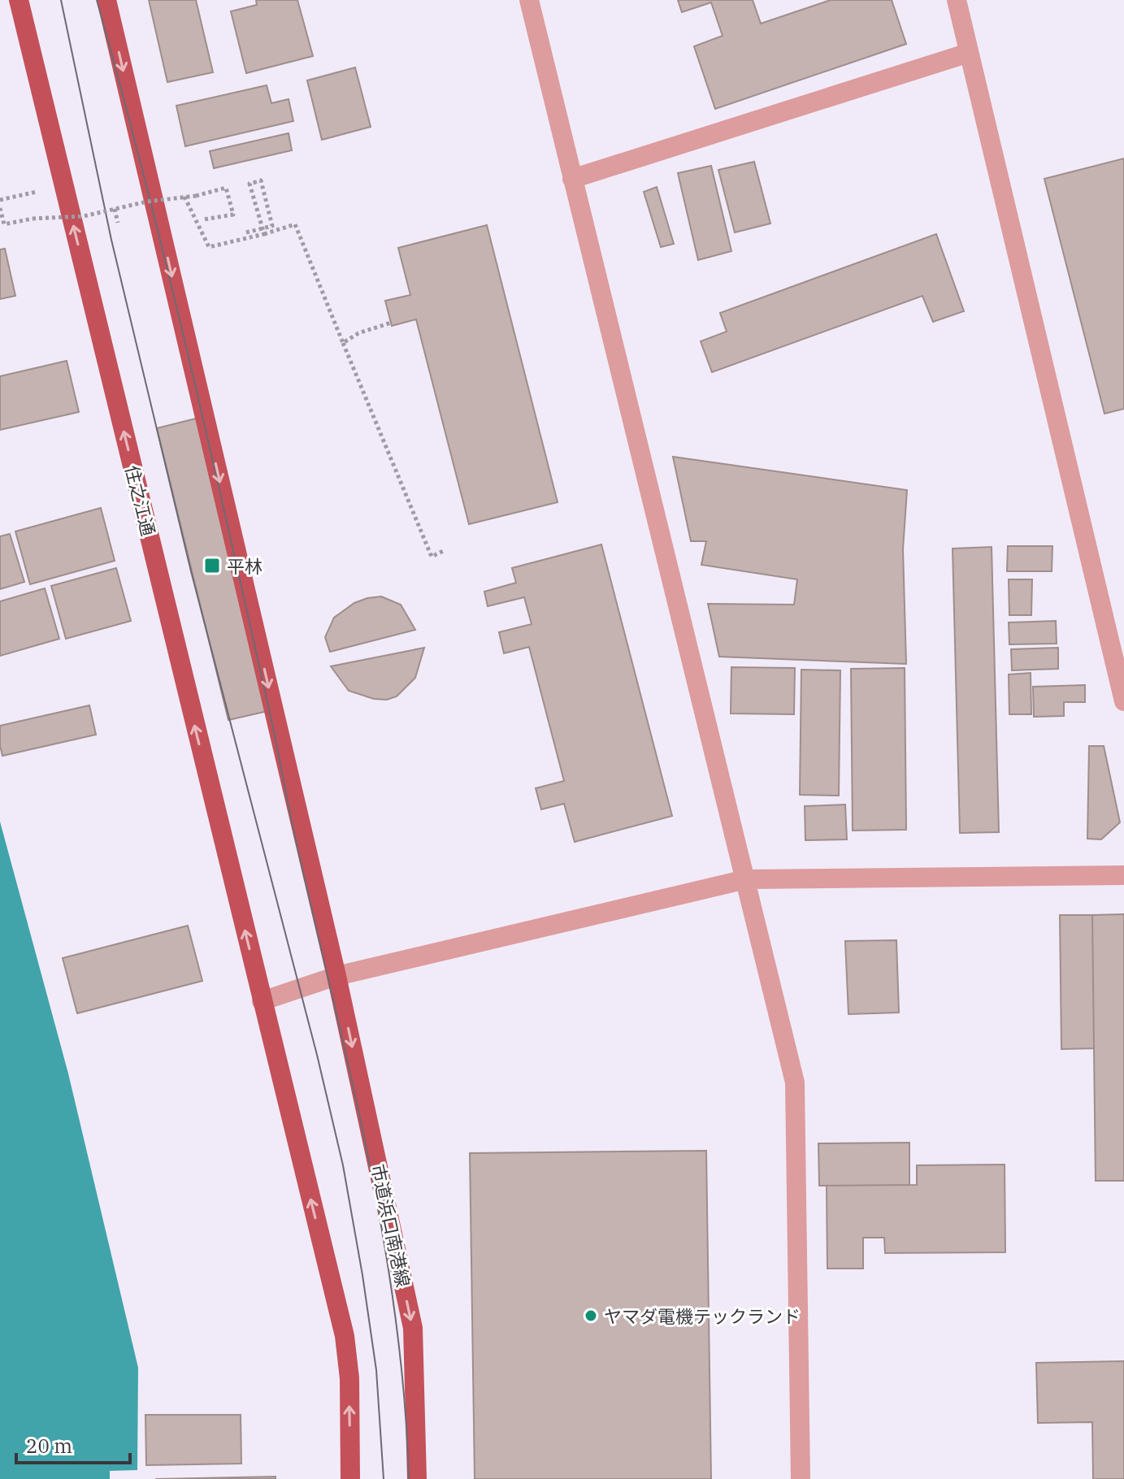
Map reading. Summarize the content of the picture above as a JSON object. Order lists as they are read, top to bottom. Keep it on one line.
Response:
{"streets":{"main road":["住之江通","市道浜口南港線"]},"places":{"transit":["平林"],"other":["ヤマダ電機テックランド"]},"scale_bar":"20 m"}
